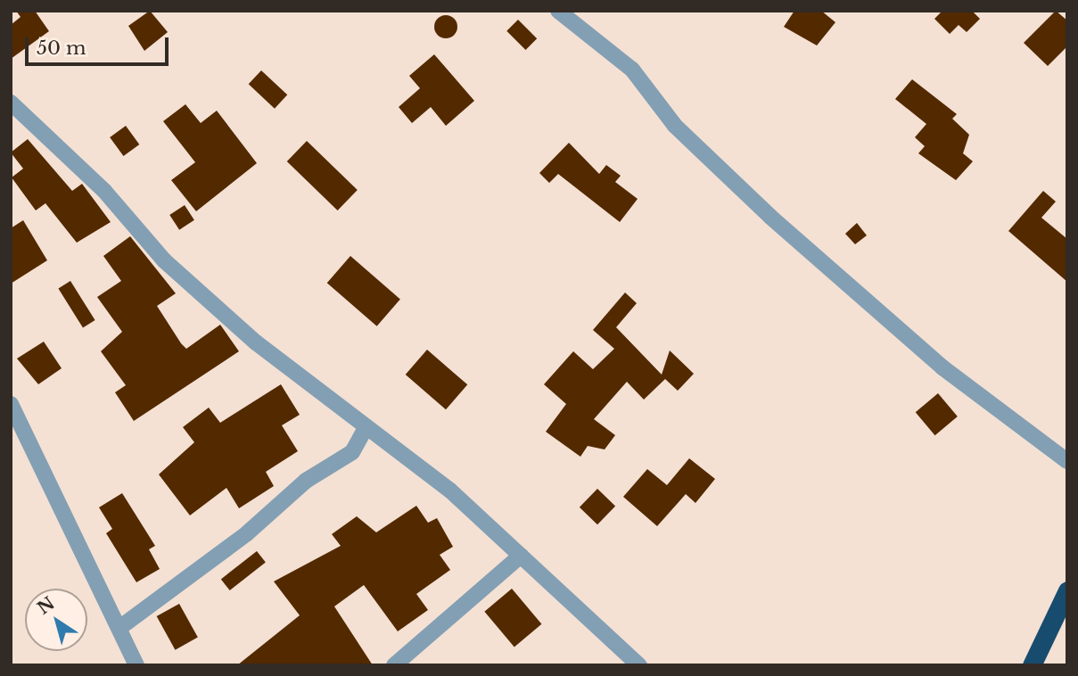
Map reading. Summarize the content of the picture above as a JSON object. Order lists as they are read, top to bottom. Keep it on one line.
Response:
{"scale_bar":"50 m","north":"top left"}
